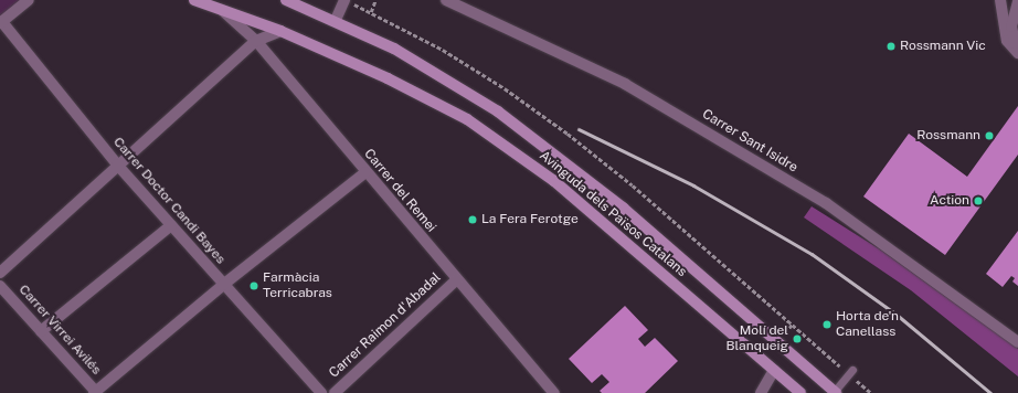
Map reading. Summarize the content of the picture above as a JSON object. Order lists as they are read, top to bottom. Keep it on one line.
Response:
{"streets":{"street":["Carrer Sant Isidre","Carrer del Remei","Carrer Doctor Candi Bayes","Avinguda dels Països Catalans","Carrer Raimon d'Abadal","Carrer Virrei Avilés"]},"crossings":[["Carrer del Remei","Avinguda dels Països Catalans"],["Carrer del Remei","Carrer Raimon d'Abadal"]],"places":["Rossmann Vic","Rossmann","Action","La Fera Ferotge","Farmàcia Terricabras","Horta de'n Canellass","Molí del Blanqueig"]}
